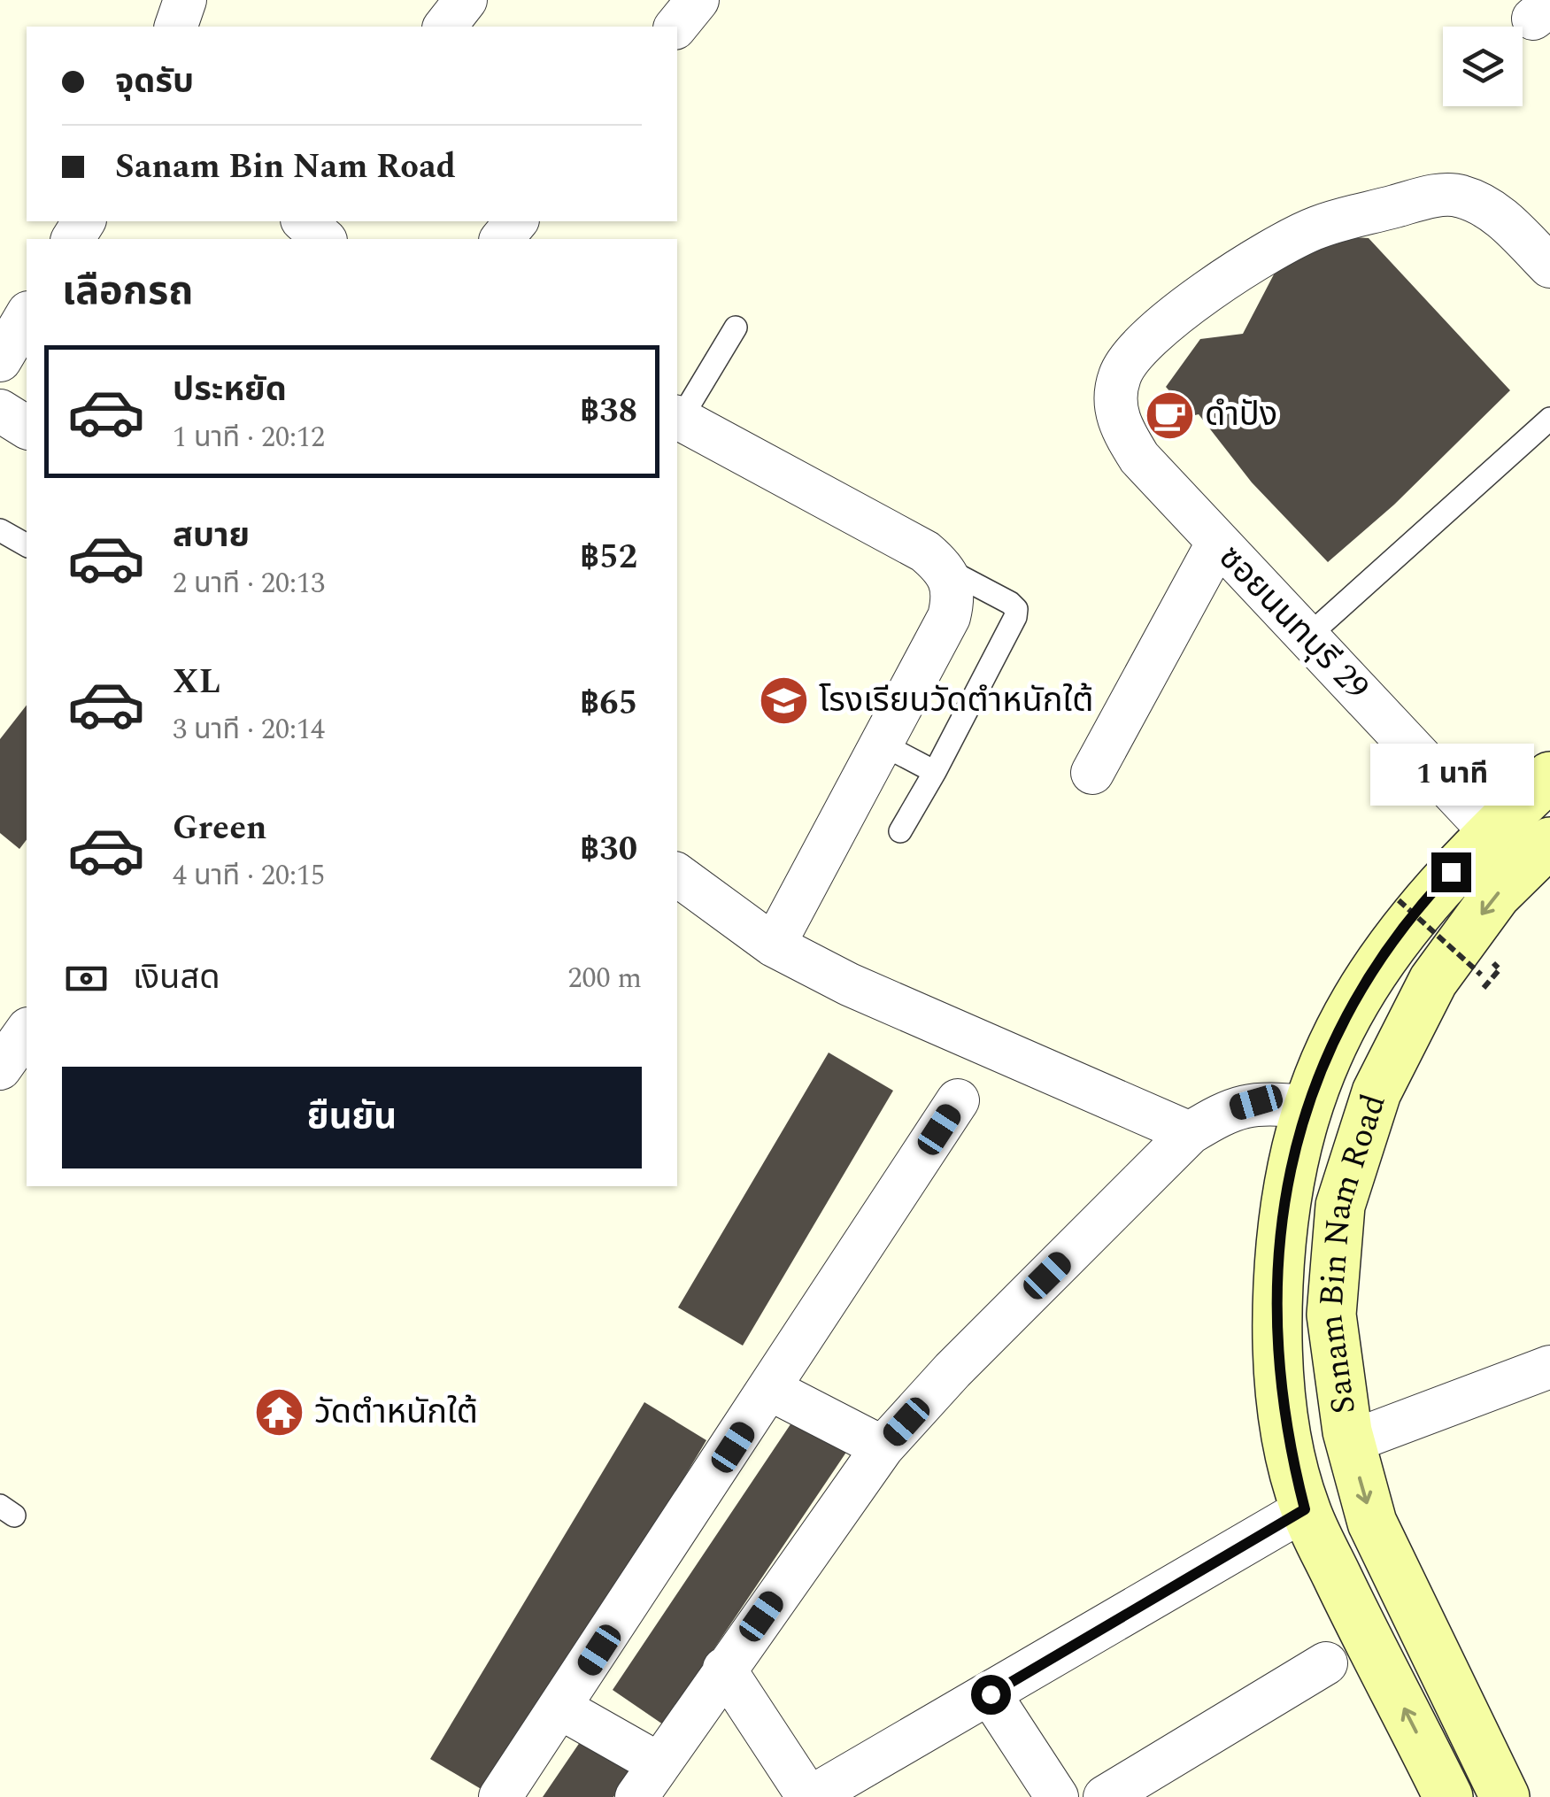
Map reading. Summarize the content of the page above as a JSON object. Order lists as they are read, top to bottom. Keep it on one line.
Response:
{"streets":{"main road":["Sanam Bin Nam Road"],"street":["ซอยนนทบุรี 29"]},"crossings":[["ซอยนนทบุรี 29","Sanam Bin Nam Road"]],"places":{"cafe":["ดำปัง"],"school or university":["โรงเรียนวัดตำหนักใต้"],"temple":["วัดตำหนักใต้"]},"page":{"banner":["จุดรับ","Sanam Bin Nam Road"],"heading":"เลือกรถ","list":[{"name":"ประหยัด","note":"1 นาที · 20:12","value":"฿38"},{"name":"สบาย","note":"2 นาที · 20:13","value":"฿52"},{"name":"XL","note":"3 นาที · 20:14","value":"฿65"},{"name":"Green","note":"4 นาที · 20:15","value":"฿30"}],"bubble":"1 นาที","pay":["เงินสด","200 m"],"buttons":"ยืนยัน"}}
